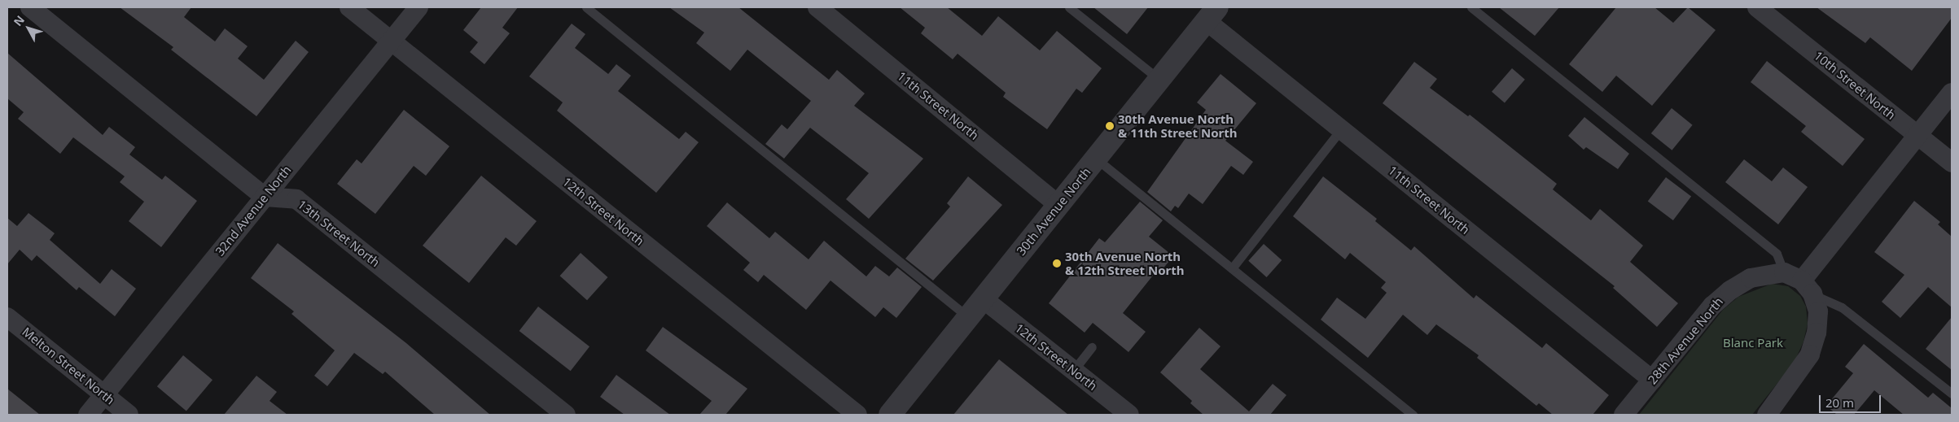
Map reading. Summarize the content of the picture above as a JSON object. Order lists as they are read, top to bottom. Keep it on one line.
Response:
{"streets":{"street":["10th Street North","11th Street North","32nd Avenue North","12th Street North","30th Avenue North","13th Street North","28th Avenue North","Melton Street North"]},"crossings":[["11th Street North","30th Avenue North"],["11th Street North","28th Avenue North"],["32nd Avenue North","12th Street North"],["32nd Avenue North","13th Street North"],["32nd Avenue North","Melton Street North"],["12th Street North","30th Avenue North"]],"parks":["Blanc Park"],"places":["30th Avenue North & 11th Street North","30th Avenue North & 12th Street North"],"scale_bar":"20 m","north":"top left"}
